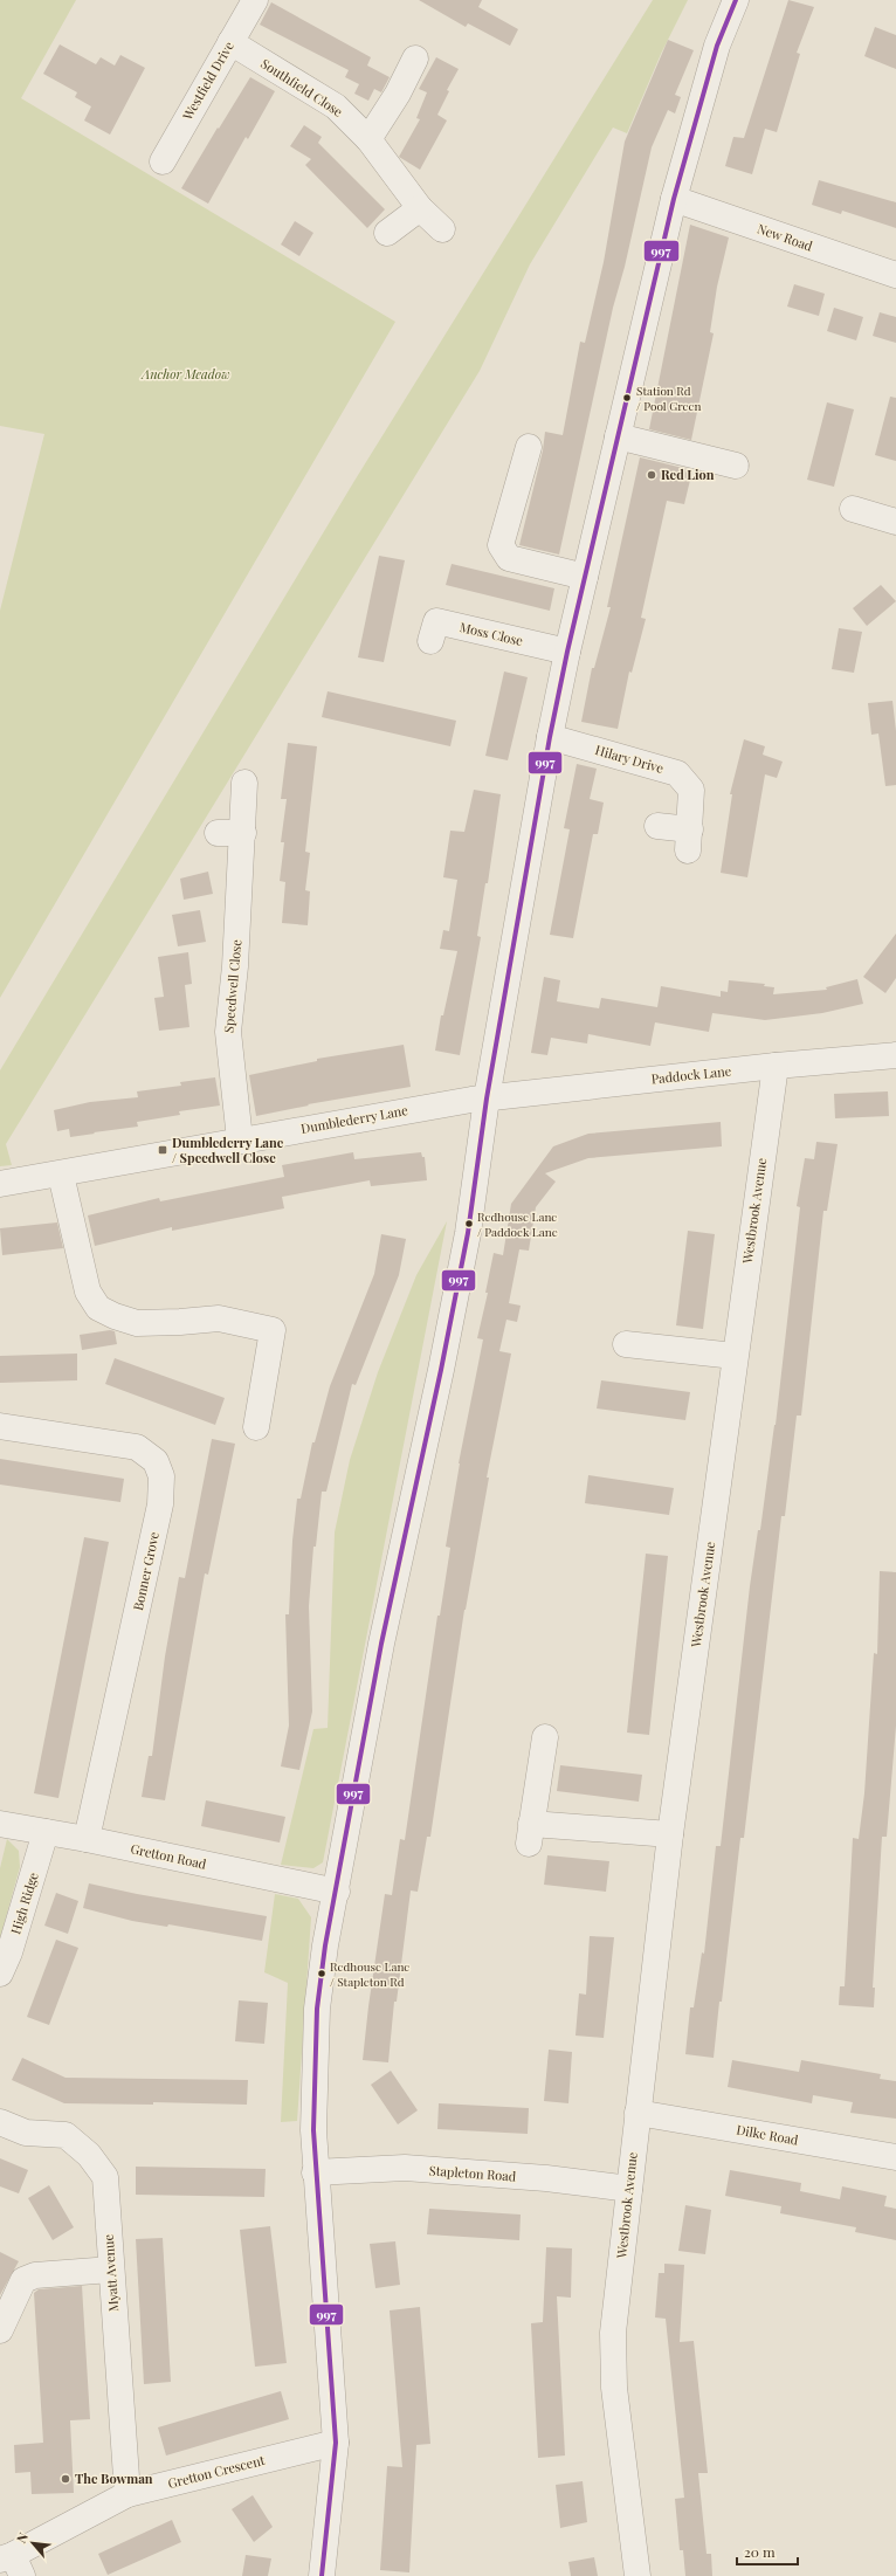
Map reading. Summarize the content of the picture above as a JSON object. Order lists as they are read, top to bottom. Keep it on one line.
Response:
{"streets":{"street":["Westfield Drive","Southfield Close","New Road","Moss Close","Hilary Drive","Speedwell Close","Paddock Lane","Dumblederry Lane","Westbrook Avenue","Bonner Grove","Gretton Road","High Ridge","Dilke Road","Stapleton Road","Myatt Avenue","Gretton Crescent"]},"crossings":[["Westfield Drive","Southfield Close"],["Speedwell Close","Dumblederry Lane"],["Paddock Lane","Dumblederry Lane"],["Paddock Lane","Westbrook Avenue"],["Westbrook Avenue","Dilke Road"],["Westbrook Avenue","Stapleton Road"],["Bonner Grove","Gretton Road"],["Gretton Road","High Ridge"],["Myatt Avenue","Gretton Crescent"]],"parks":["Anchor Meadow"],"places":{"other":["Station Rd / Pool Green","Red Lion","Redhouse Lane / Paddock Lane","Redhouse Lane / Stapleton Rd","The Bowman"],"transit":["Dumblederry Lane / Speedwell Close"]},"lines":["transit line 997"],"scale_bar":"20 m","north":"top left"}
